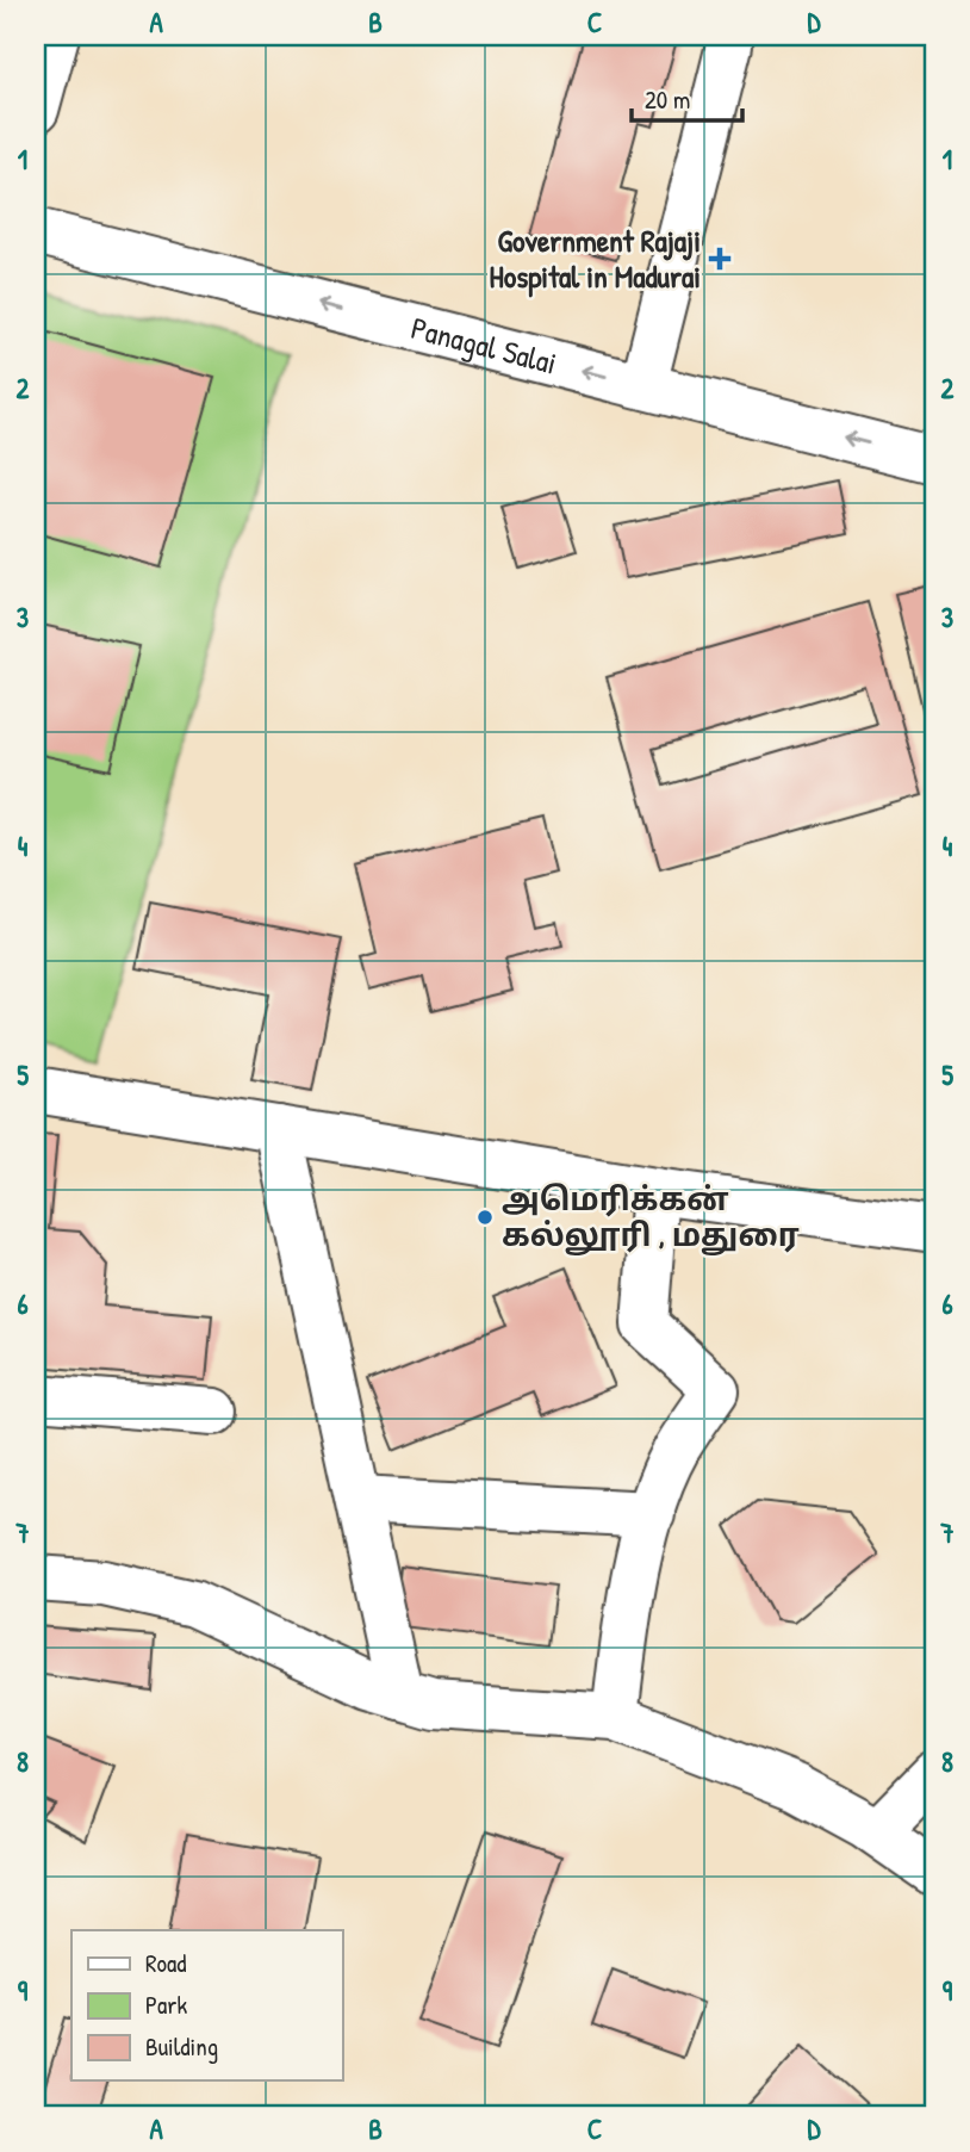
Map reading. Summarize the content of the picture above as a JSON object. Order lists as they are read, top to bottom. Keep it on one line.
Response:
{"streets":{"main road":["Panagal Salai"]},"one_way":["Panagal Salai"],"places":{"health":["Government Rajaji Hospital in Madurai"],"other":["அமெரிக்கன் கல்லூரி , மதுரை"]},"legend":["Road","Park","Building"],"scale_bar":"20 m","grid":{"columns":["A","B","C","D"],"rows":["1","2","3","4","5","6","7","8","9"]}}
